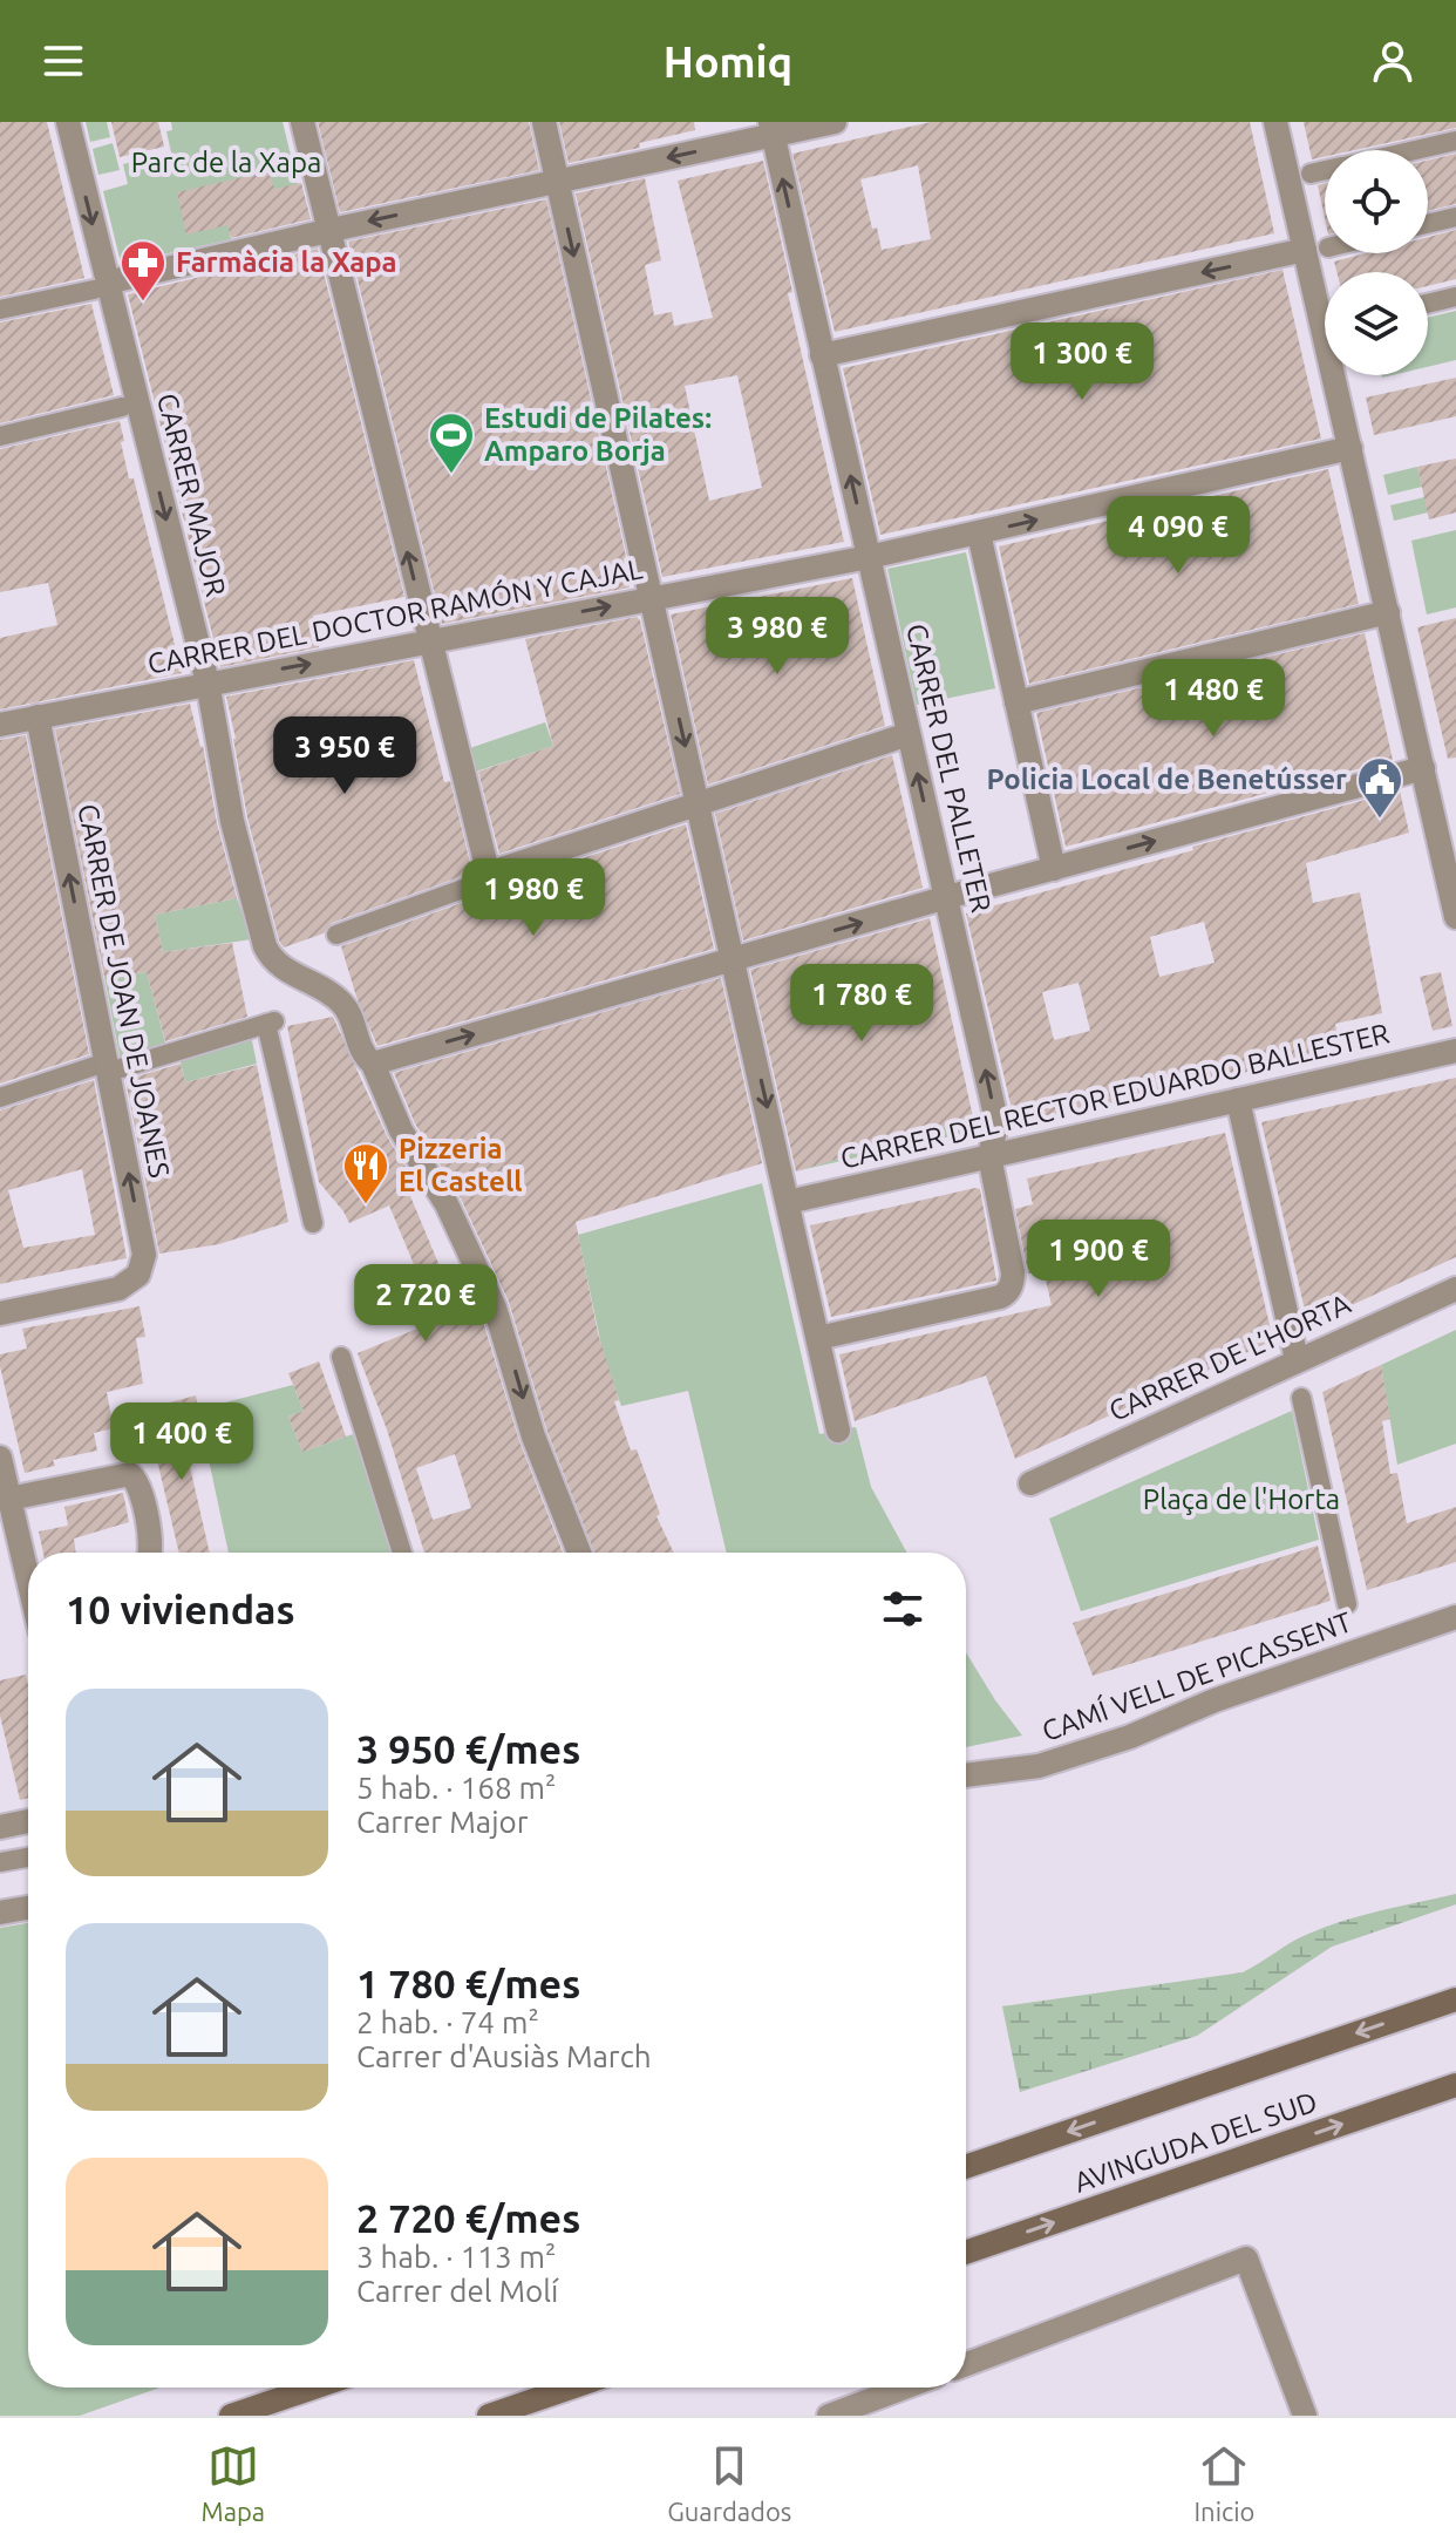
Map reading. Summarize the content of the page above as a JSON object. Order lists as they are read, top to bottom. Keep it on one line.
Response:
{"streets":{"main road":["AVINGUDA DEL SUD"],"street":["CARRER MAJOR","CARRER DEL DOCTOR RAMÓN Y CAJAL","CARRER DEL PALLETER","CARRER DE JOAN DE JOANES","CARRER DEL RECTOR EDUARDO BALLESTER","CARRER DE L’HORTA","CAMÍ VELL DE PICASSENT"]},"crossings":[["CARRER MAJOR","CARRER DEL DOCTOR RAMÓN Y CAJAL"],["CARRER DEL DOCTOR RAMÓN Y CAJAL","CARRER DEL PALLETER"],["CARRER DEL DOCTOR RAMÓN Y CAJAL","CARRER DE JOAN DE JOANES"],["CARRER DEL PALLETER","CARRER DEL RECTOR EDUARDO BALLESTER"]],"one_way":["CARRER MAJOR","CARRER DEL PALLETER","CARRER DE JOAN DE JOANES"],"parks":["Parc de la Xapa","Plaça de l'Horta"],"places":{"pharmacy":["Farmàcia la Xapa"],"sports":["Estudi de Pilates: Amparo Borja"],"public building":["Policia Local de Benetússer"],"restaurant":["Pizzeria El Castell"]},"page":{"header":"Homiq","price":["1 300 €","4 090 €","3 980 €","1 480 €","3 950 €","1 980 €","1 780 €","1 900 €","2 720 €","1 400 €"],"heading":"10 viviendas","list":[{"name":"3 950 €/mes","note":"5 hab. · 168 m² · Carrer Major"},{"name":"1 780 €/mes","note":"2 hab. · 74 m² · Carrer d'Ausiàs March"},{"name":"2 720 €/mes","note":"3 hab. · 113 m² · Carrer del Molí"}],"tabs":["Mapa","Guardados","Inicio"]}}
